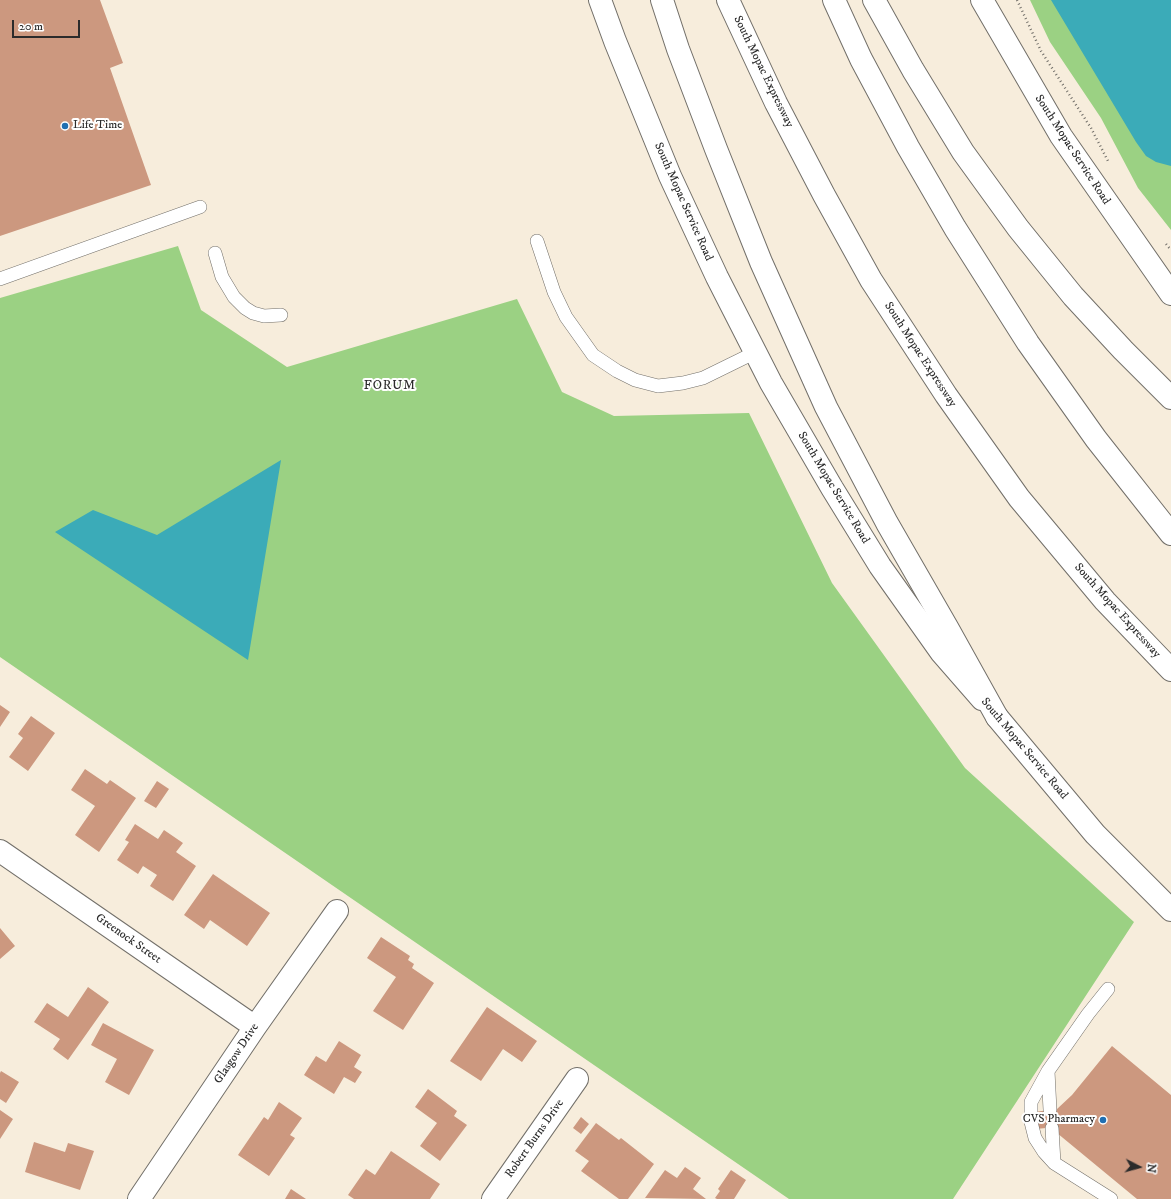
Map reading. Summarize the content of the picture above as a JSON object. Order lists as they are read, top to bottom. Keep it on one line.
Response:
{"streets":{"main road":["South Mopac Expressway","South Mopac Service Road","Greenock Street","Glasgow Drive","Robert Burns Drive"]},"crossings":[["Greenock Street","Glasgow Drive"]],"districts":["FORUM"],"places":["Life Time","CVS Pharmacy"],"scale_bar":"20 m","north":"right"}
